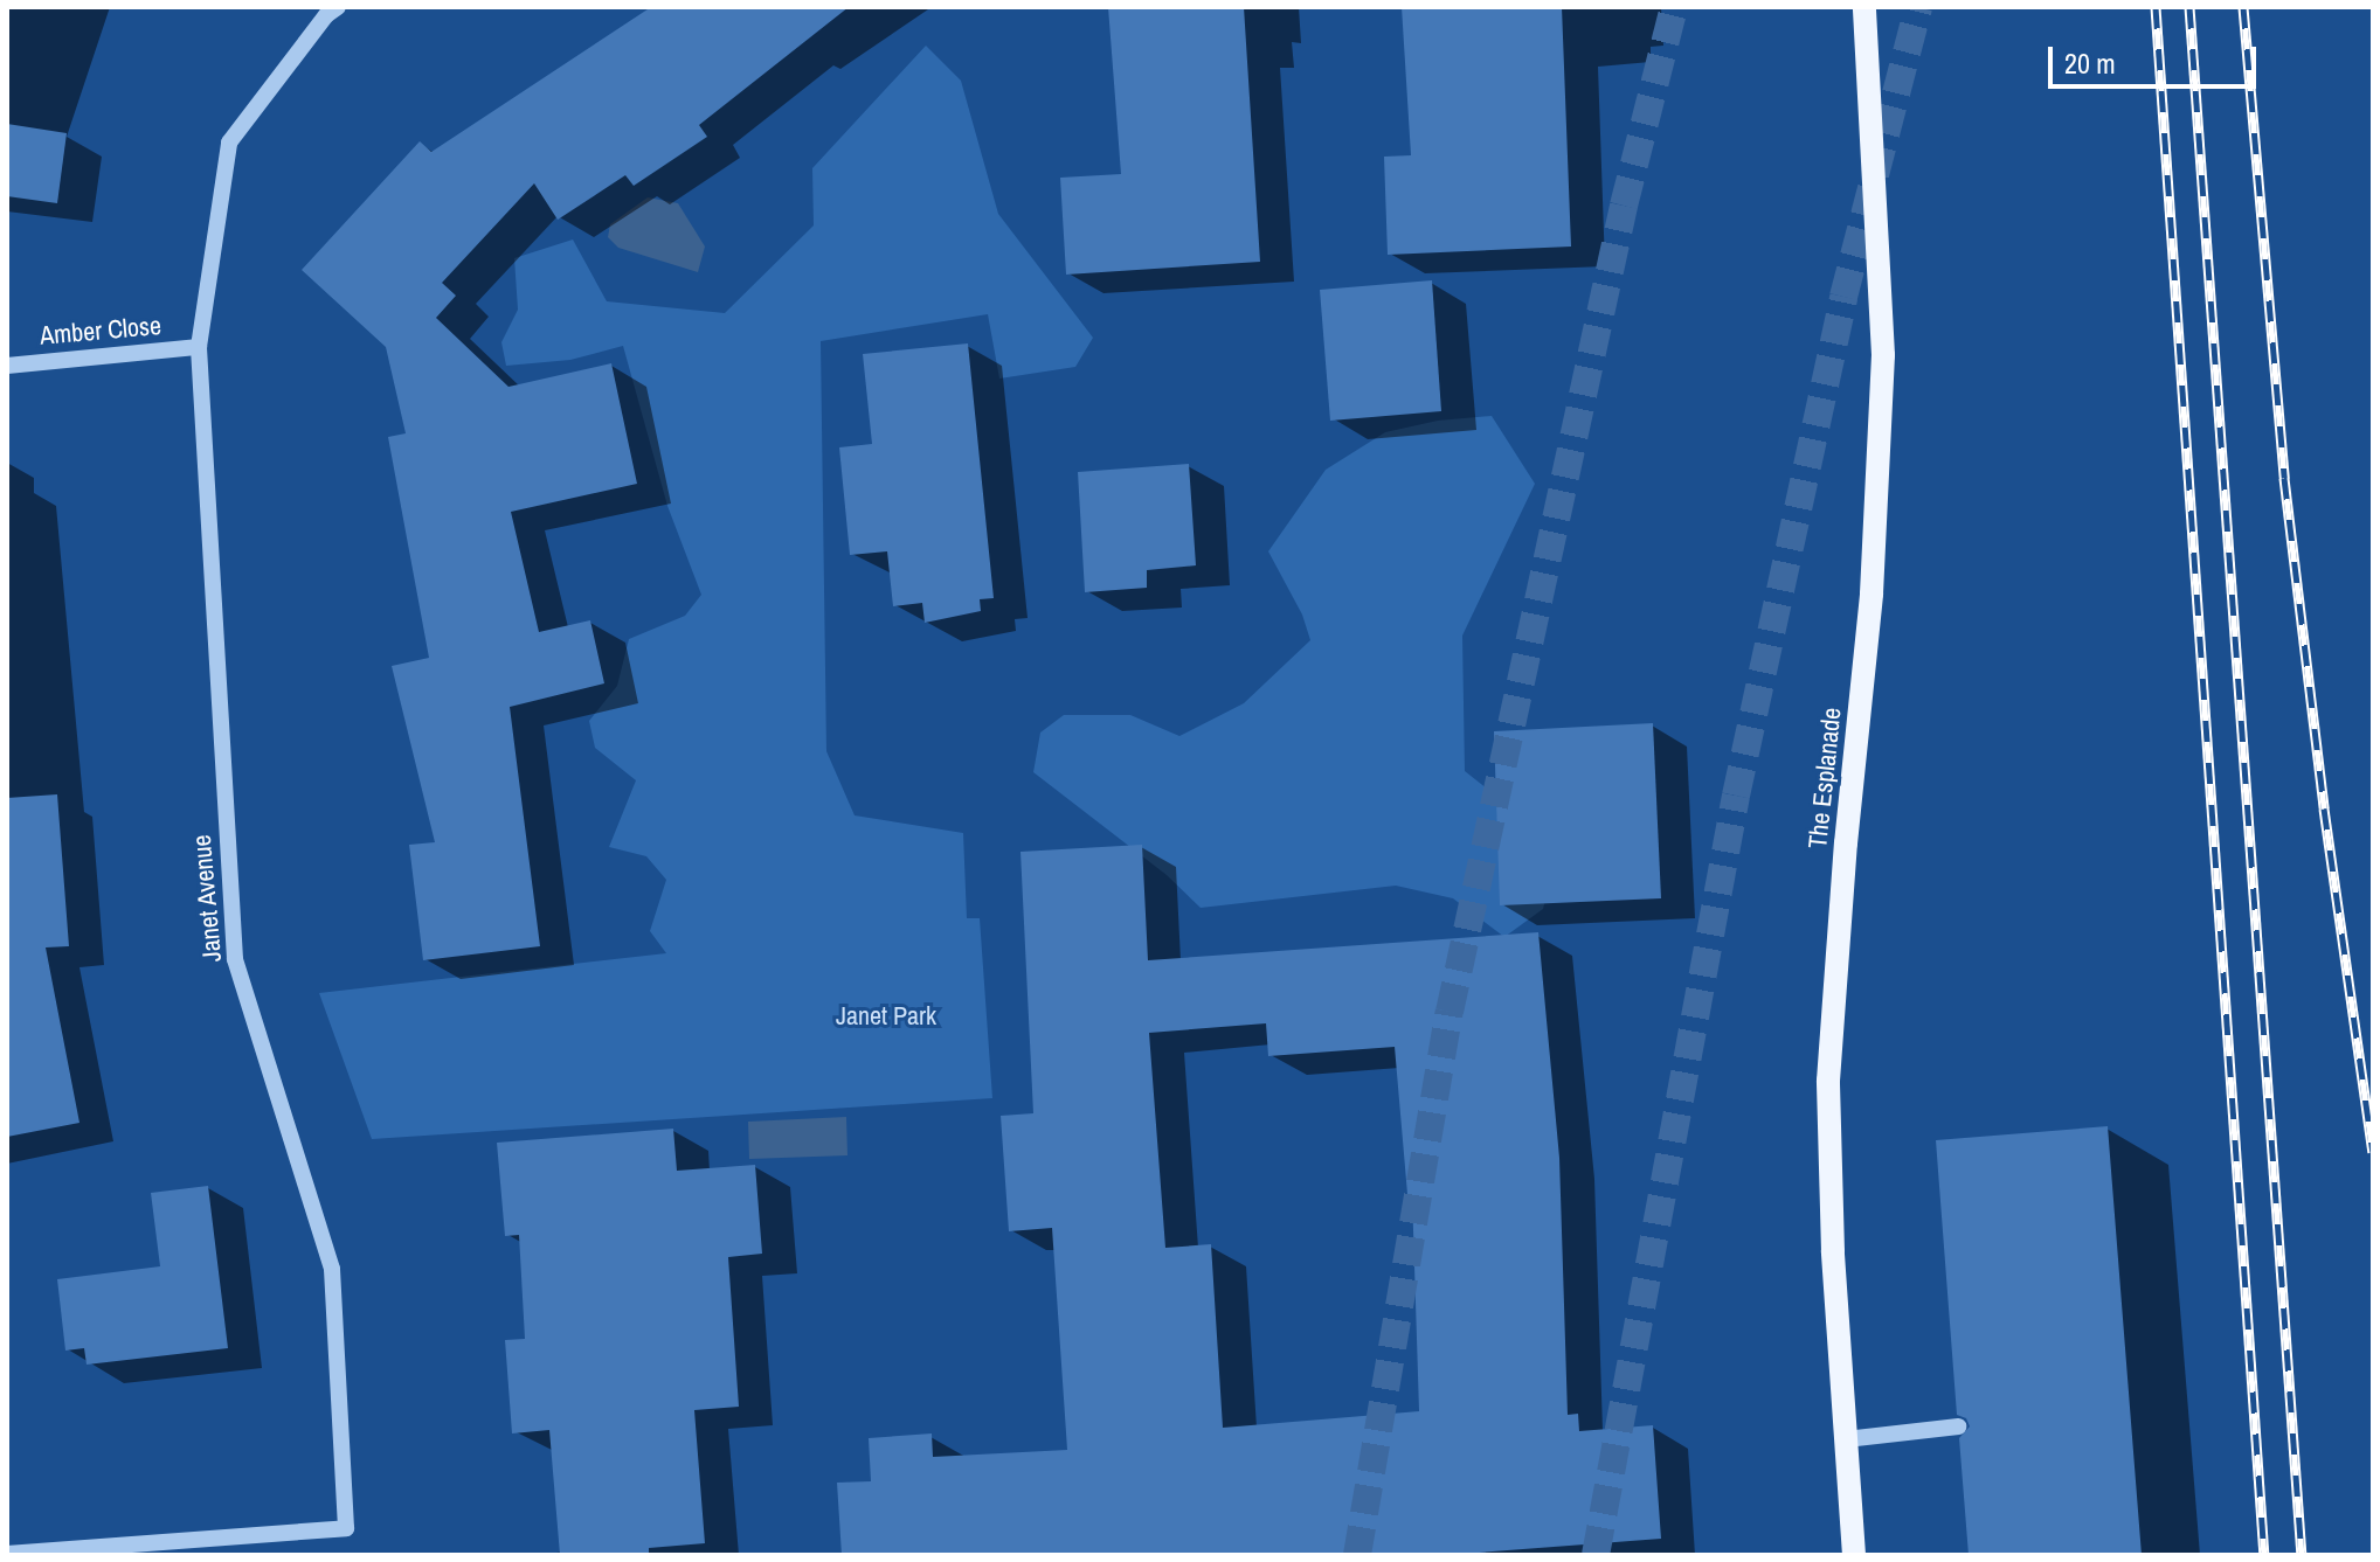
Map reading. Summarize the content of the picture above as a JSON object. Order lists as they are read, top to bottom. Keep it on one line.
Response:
{"streets":{"main road":["The Esplanade"],"street":["Amber Close","Janet Avenue"]},"crossings":[["Amber Close","Janet Avenue"]],"parks":["Janet Park"],"scale_bar":"20 m"}
